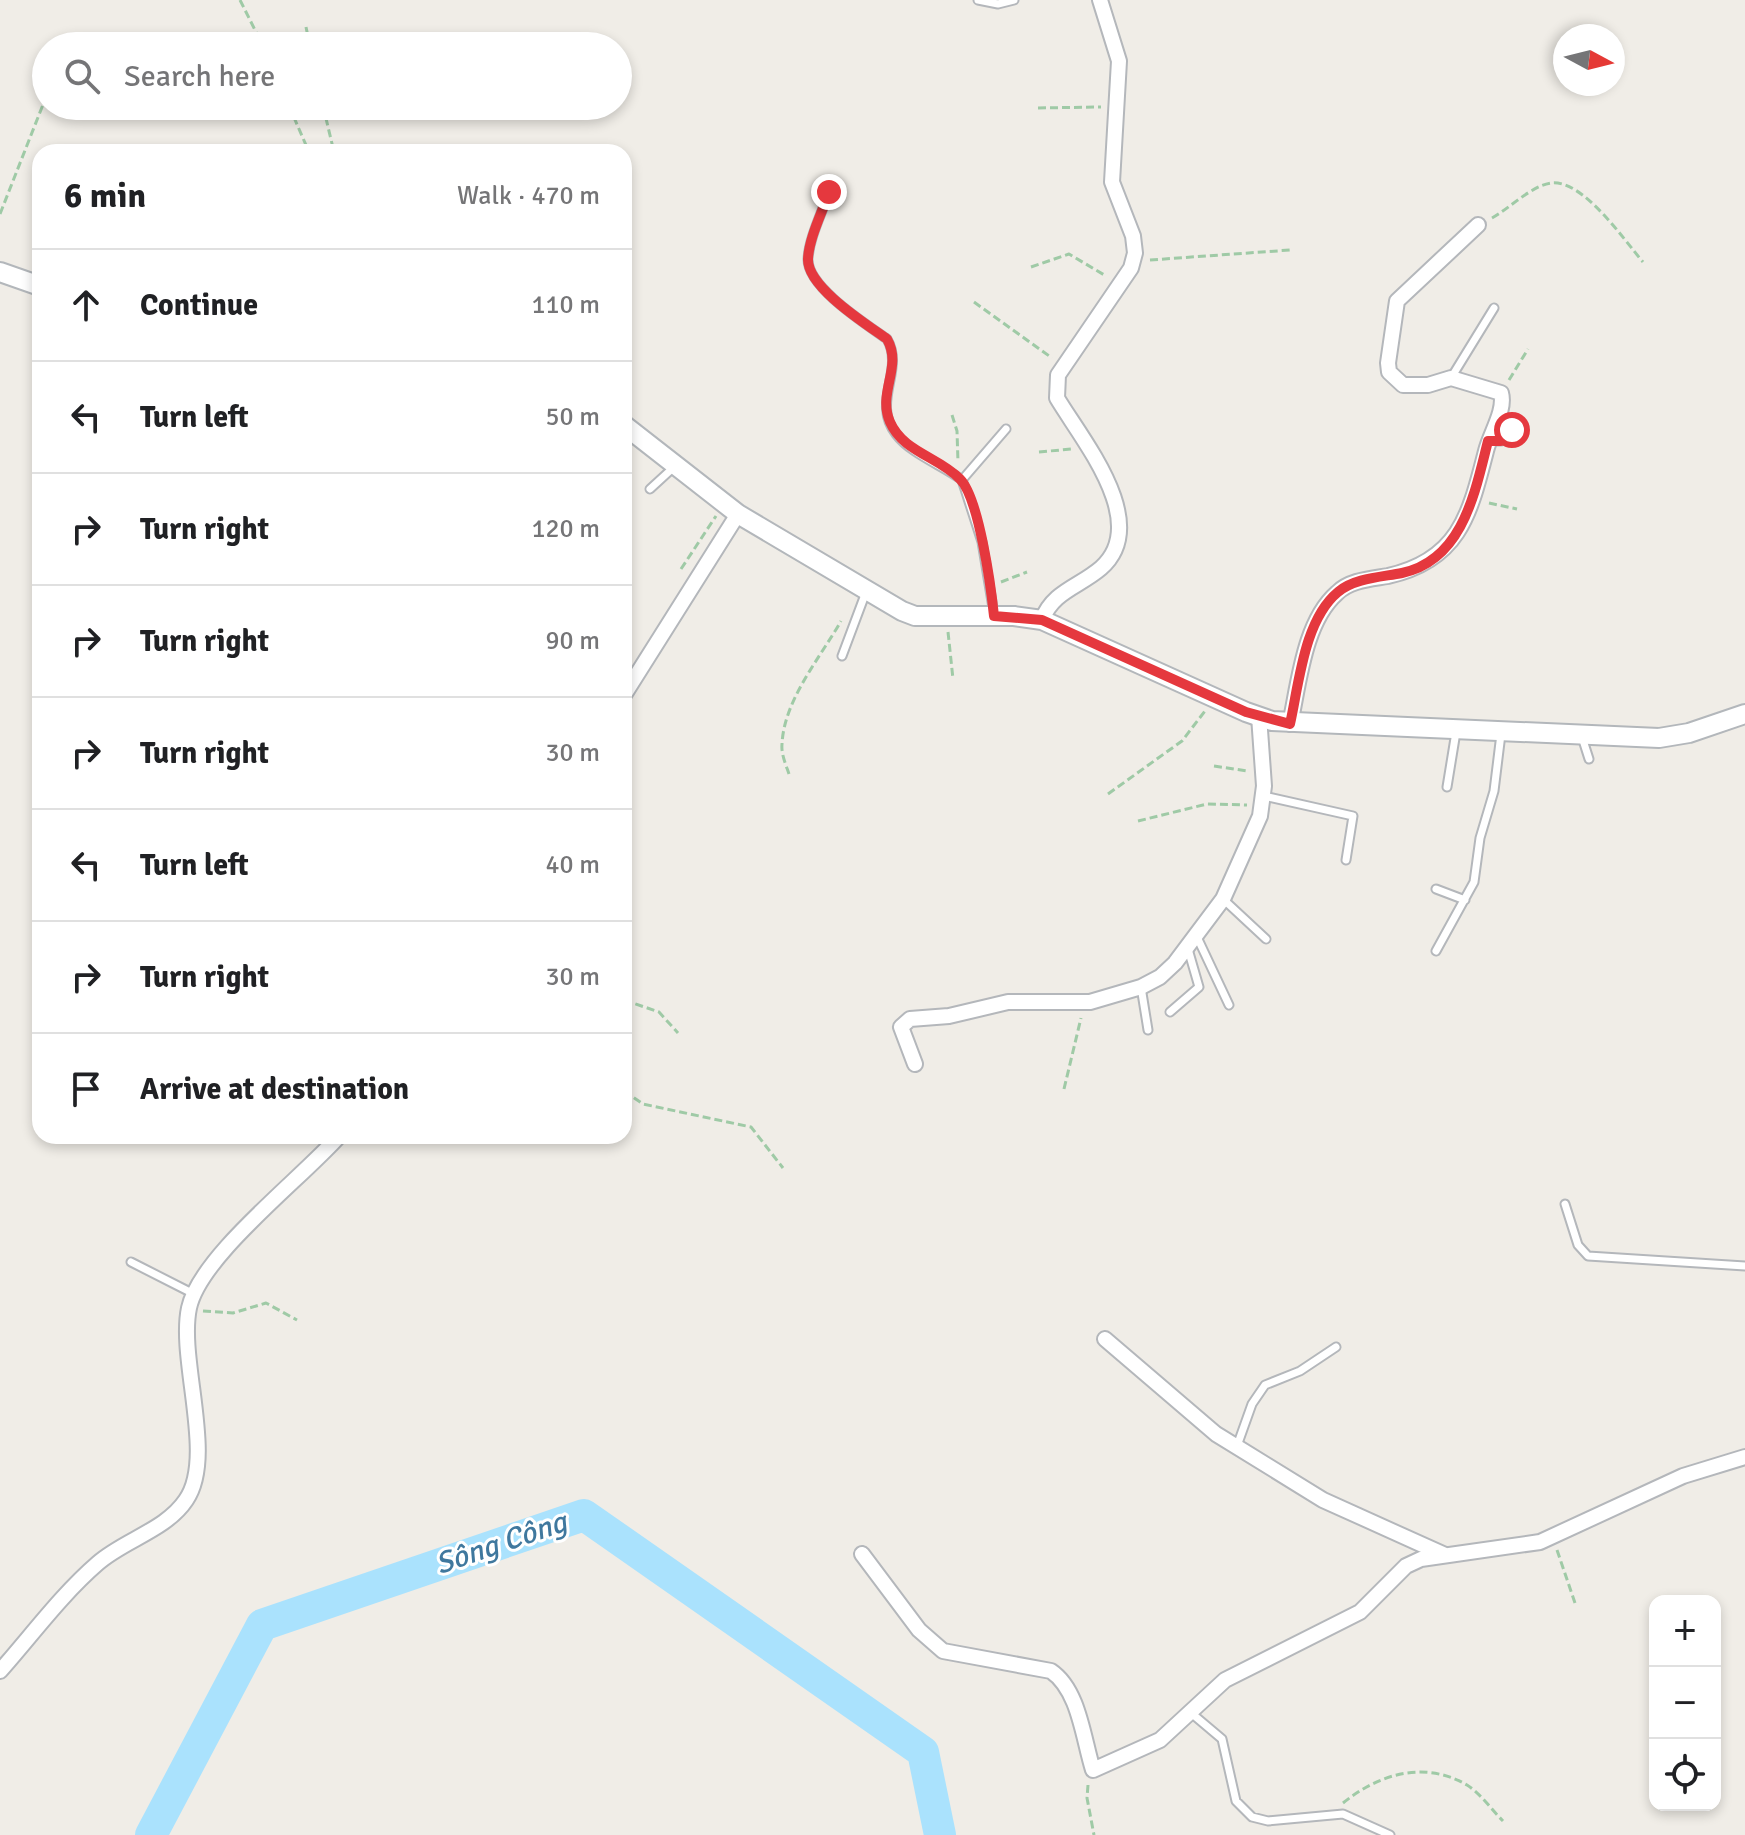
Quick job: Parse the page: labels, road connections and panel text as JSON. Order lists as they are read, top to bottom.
{
  "water": ["Sông Công"],
  "north": "right",
  "page": {
    "search": "Search here",
    "heading": ["6 min", "Walk · 470 m"],
    "list": [
      ["Continue", "110 m"],
      ["Turn left", "50 m"],
      ["Turn right", "120 m"],
      ["Turn right", "90 m"],
      ["Turn right", "30 m"],
      ["Turn left", "40 m"],
      ["Turn right", "30 m"],
      "Arrive at destination"
    ],
    "map_buttons": ["+", "−"]
  }
}
